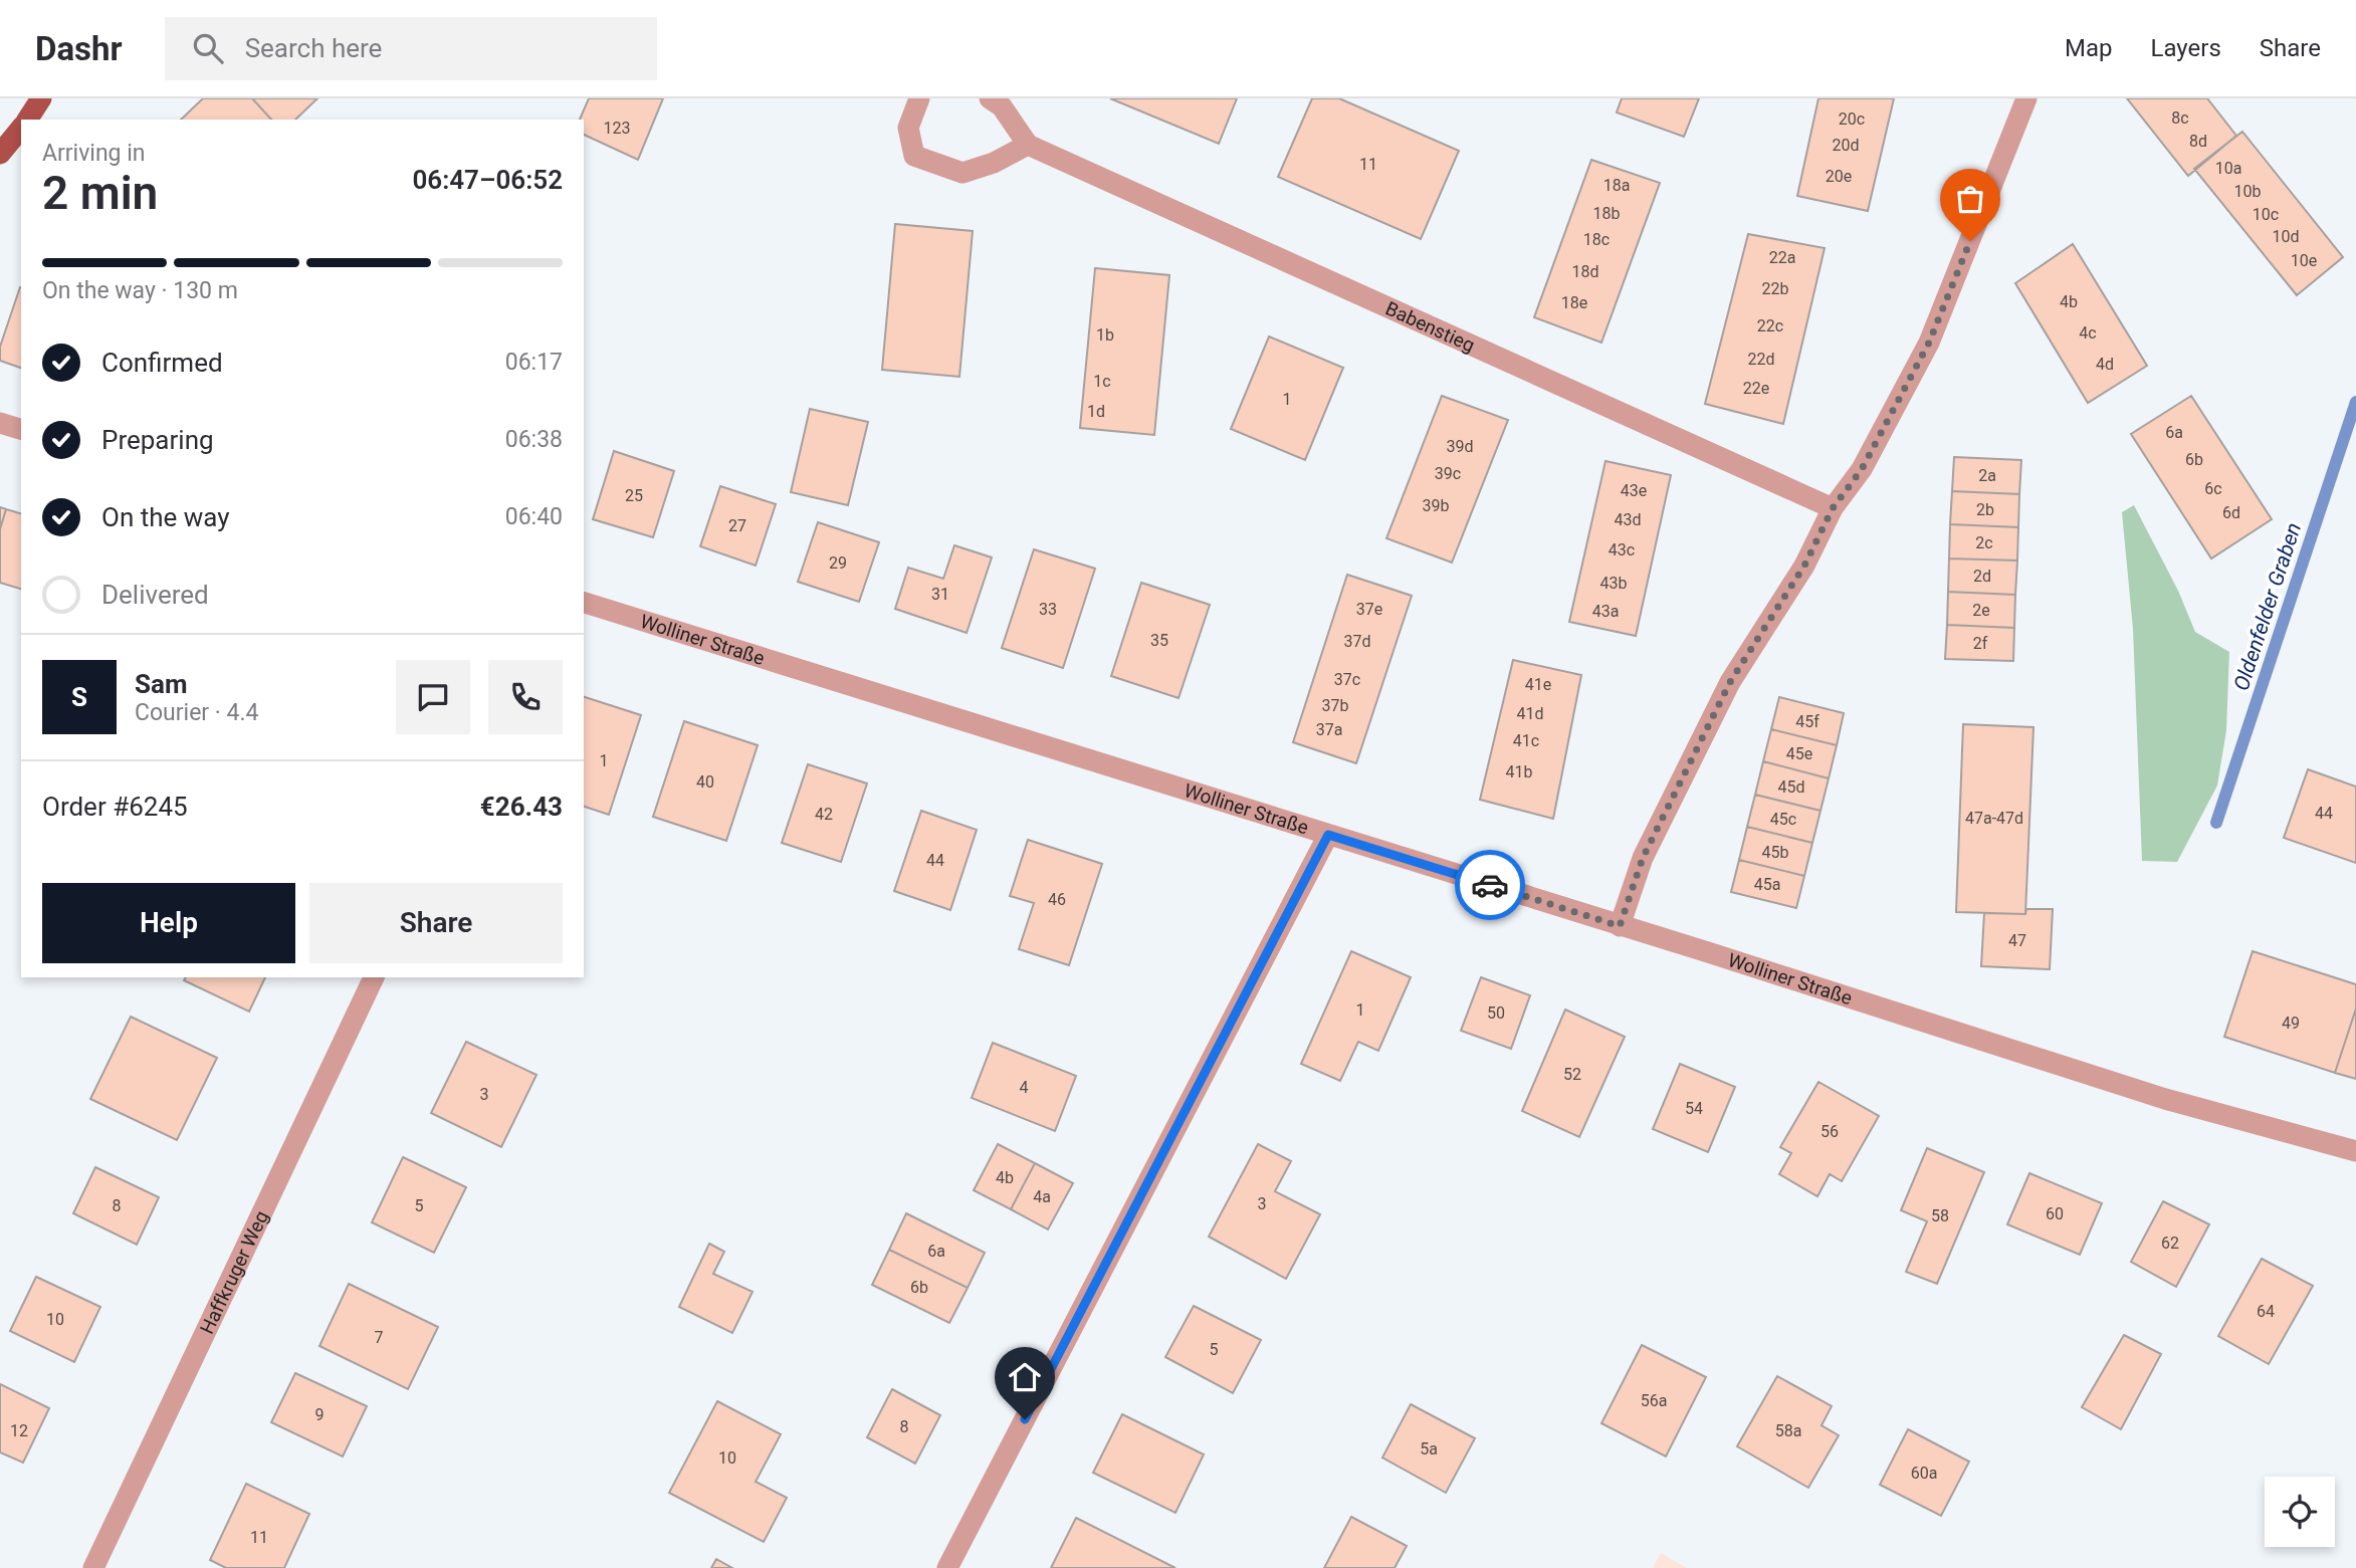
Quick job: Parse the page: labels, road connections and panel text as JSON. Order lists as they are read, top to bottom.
{
  "streets": {
    "street": ["Babenstieg", "Wolliner Straße", "Haffkruger Weg"]
  },
  "water": ["Oldenfelder Graben"],
  "house_numbers": [
    "8c",
    "20c",
    "123",
    "8d",
    "20d",
    "11",
    "10a",
    "20e",
    "18a",
    "10b",
    "18b",
    "10c",
    "10d",
    "18c",
    "22a",
    "10e",
    "18d",
    "22b",
    "4b",
    "18e",
    "22c",
    "4c",
    "1b",
    "22d",
    "4d",
    "1c",
    "22e",
    "1",
    "1d",
    "6a",
    "39d",
    "6b",
    "39c",
    "2a",
    "6c",
    "43e",
    "25",
    "39b",
    "2b",
    "6d",
    "43d",
    "27",
    "2c",
    "43c",
    "29",
    "2d",
    "43b",
    "31",
    "33",
    "37e",
    "2e",
    "43a",
    "35",
    "37d",
    "2f",
    "37c",
    "41e",
    "37b",
    "41d",
    "45f",
    "37a",
    "41c",
    "45e",
    "1",
    "41b",
    "40",
    "45d",
    "44",
    "42",
    "47a-47d",
    "45c",
    "45b",
    "44",
    "45a",
    "46",
    "47",
    "1",
    "50",
    "49",
    "52",
    "4",
    "3",
    "54",
    "56",
    "4b",
    "4a",
    "3",
    "8",
    "5",
    "60",
    "58",
    "62",
    "6a",
    "6b",
    "64",
    "10",
    "7",
    "5",
    "56a",
    "9",
    "8",
    "12",
    "58a",
    "5a",
    "10",
    "60a",
    "11"
  ],
  "page": {
    "header": "Dashr",
    "search": "Search here",
    "nav": ["Map", "Layers", "Share"],
    "heading": ["2 min", "Arriving in", "06:47–06:52"],
    "panel": [
      "Sam",
      "Courier · 4.4",
      "Order #6245",
      "€26.43"
    ],
    "bar": "On the way · 130 m",
    "list": [
      ["Confirmed", "06:17"],
      ["Preparing", "06:38"],
      ["On the way", "06:40"],
      "Delivered"
    ],
    "round": "S",
    "buttons": ["Help", "Share"]
  }
}
